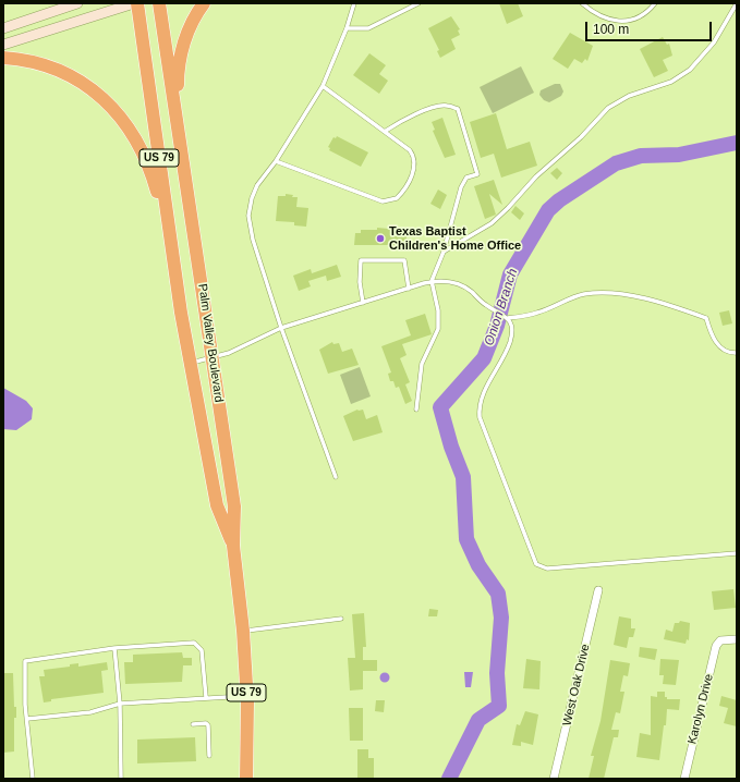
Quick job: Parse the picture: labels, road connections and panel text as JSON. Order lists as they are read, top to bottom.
{
  "streets": {
    "highway": ["US 79", "Palm Valley Boulevard"],
    "street": ["West Oak Drive", "Karolyn Drive"]
  },
  "crossings": [
    ["US 79", "Palm Valley Boulevard"]
  ],
  "water": ["Onion Branch"],
  "places": ["Texas Baptist Children's Home Office"],
  "scale_bar": "100 m"
}
